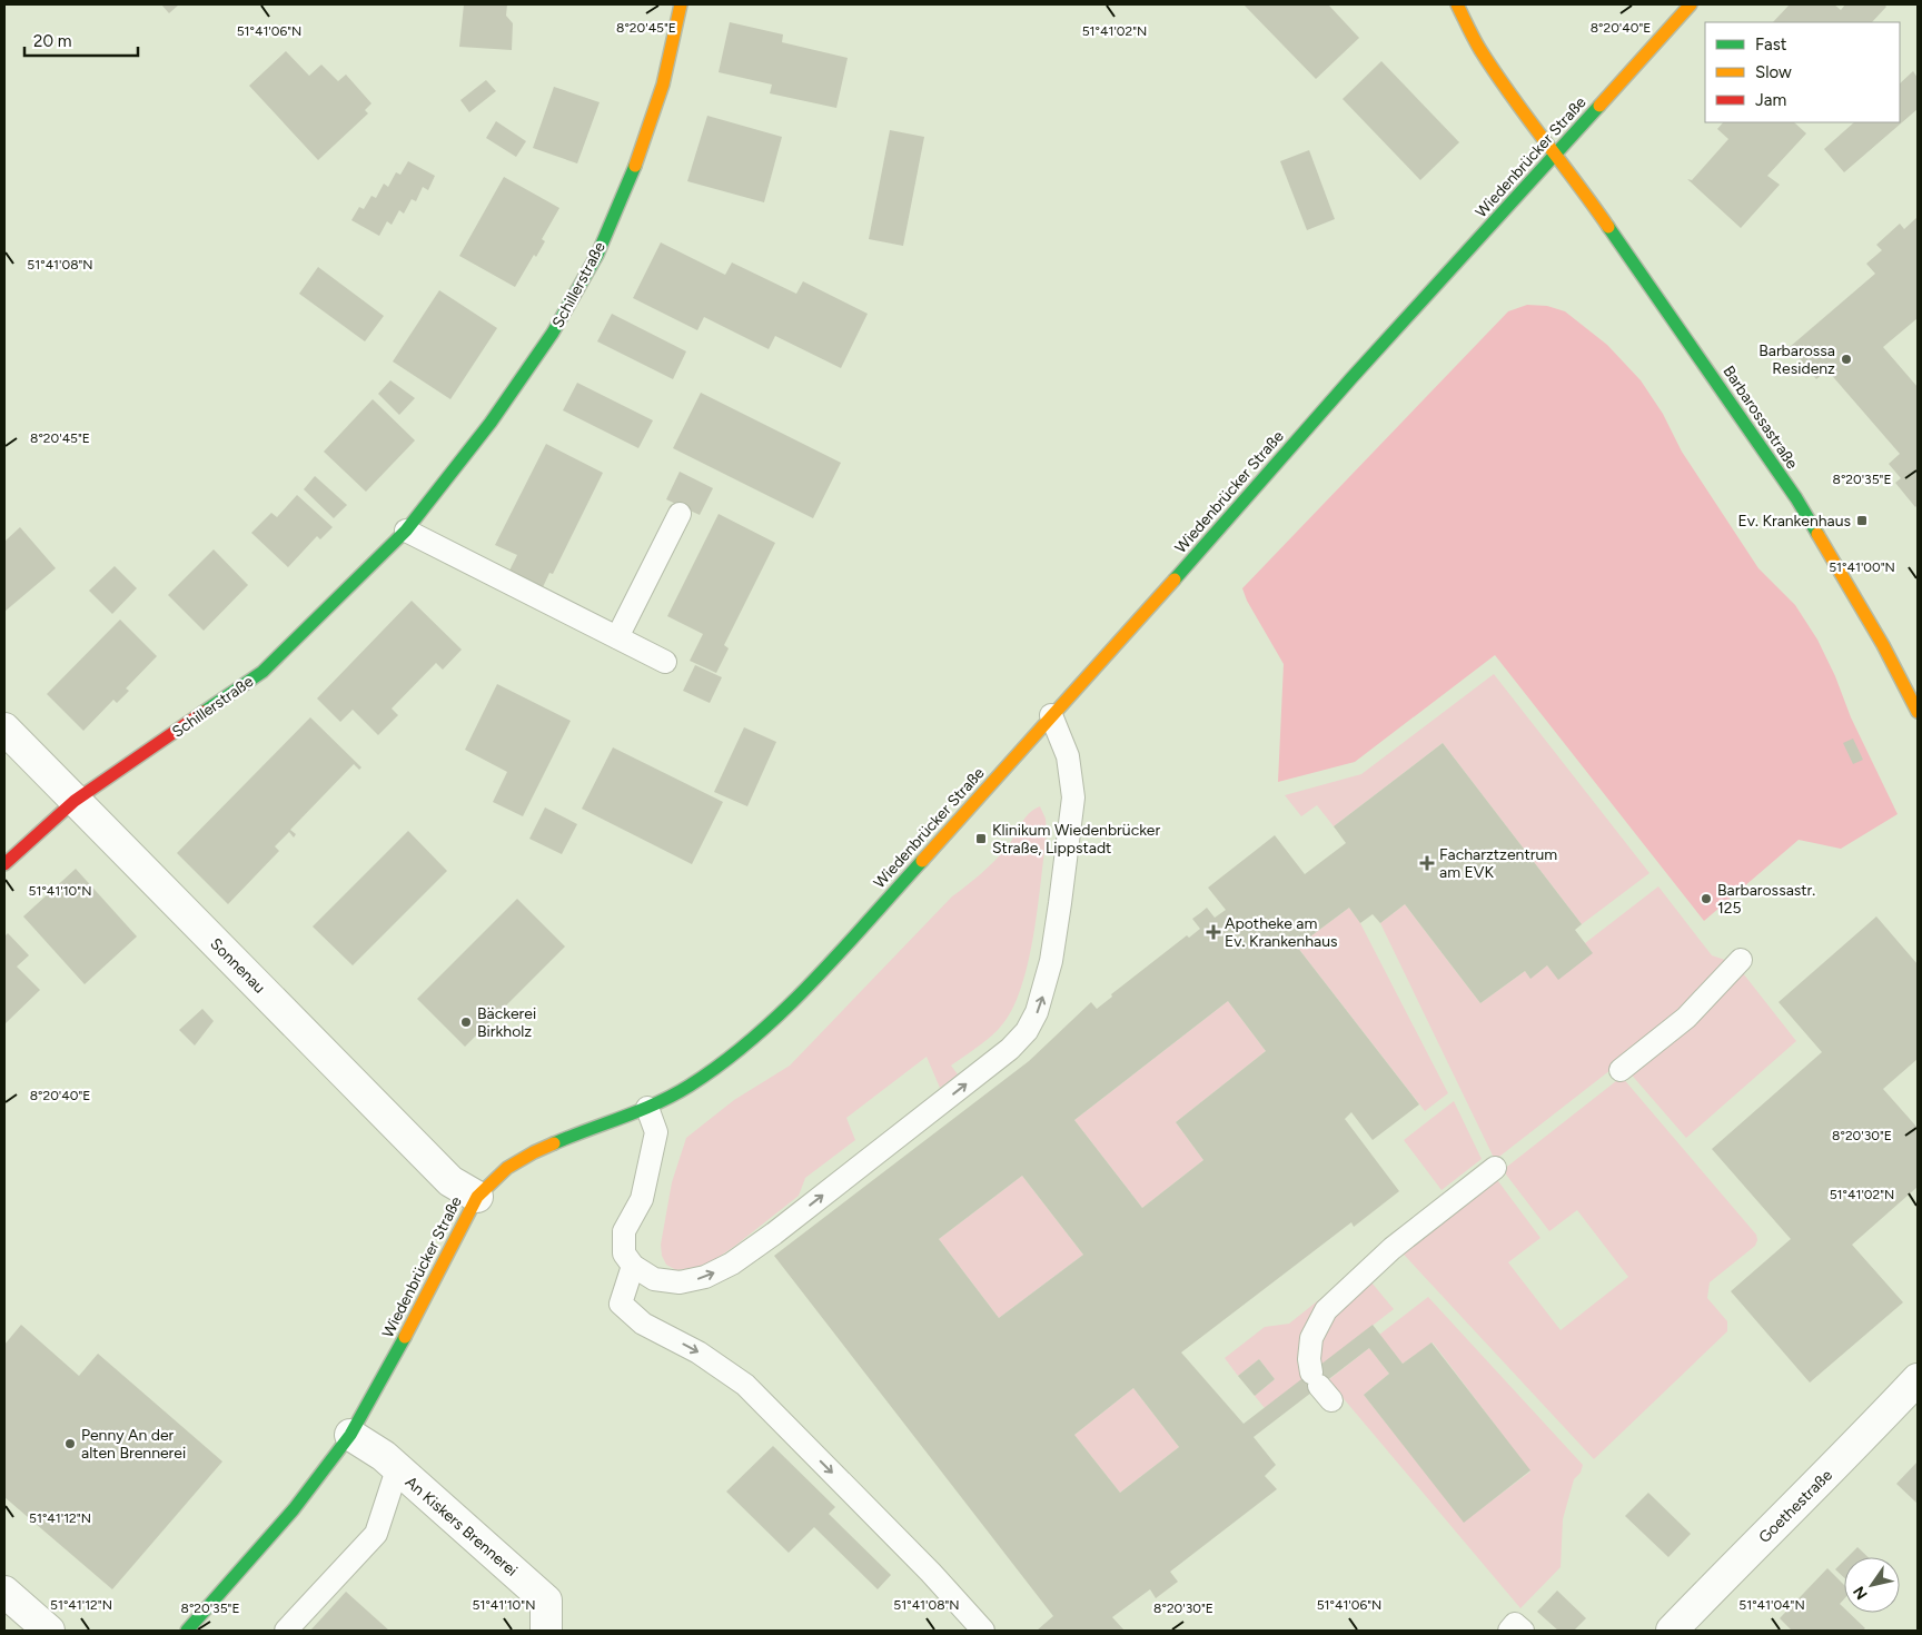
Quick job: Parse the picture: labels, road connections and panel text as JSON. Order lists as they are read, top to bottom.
{
  "streets": {
    "street": [
      "Wiedenbrücker Straße",
      "Schillerstraße",
      "Barbarossastraße",
      "Sonnenau",
      "Goethestraße",
      "An Kiskers Brennerei"
    ]
  },
  "crossings": [
    ["Wiedenbrücker Straße", "Barbarossastraße"],
    ["Wiedenbrücker Straße", "Sonnenau"],
    ["Wiedenbrücker Straße", "An Kiskers Brennerei"],
    ["Schillerstraße", "Sonnenau"]
  ],
  "places": {
    "other": [
      "Barbarossa Residenz",
      "Barbarossastr. 125",
      "Bäckerei Birkholz",
      "Penny An der alten Brennerei"
    ],
    "transit": ["Ev. Krankenhaus", "Klinikum Wiedenbrücker Straße, Lippstadt"],
    "health": ["Facharztzentrum am EVK", "Apotheke am Ev. Krankenhaus"]
  },
  "legend": ["Fast", "Slow", "Jam"],
  "scale_bar": "20 m",
  "north": "bottom left",
  "coordinates": [
    "8°20'45\"E",
    "8°20'40\"E",
    "51°41'06\"N",
    "51°41'02\"N",
    "51°41'08\"N",
    "8°20'35\"E",
    "51°41'00\"N",
    "51°41'10\"N",
    "8°20'30\"E",
    "51°41'12\"N",
    "51°41'04\"N"
  ]
}
